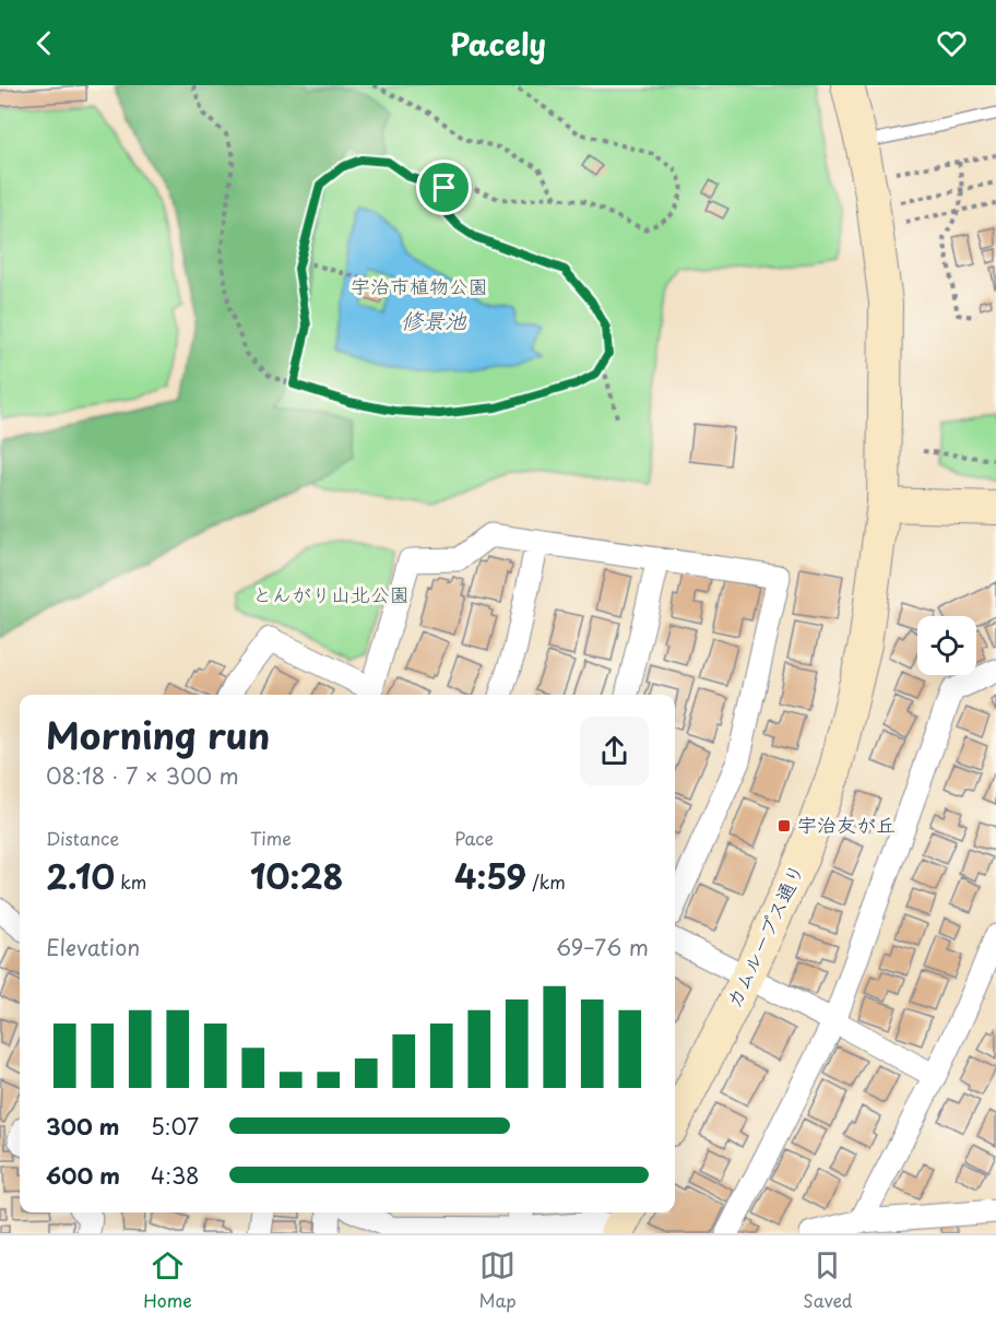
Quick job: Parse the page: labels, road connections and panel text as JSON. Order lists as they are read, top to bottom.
{
  "streets": {
    "street": ["カムループス通り"]
  },
  "water": ["修景池"],
  "parks": ["宇治市植物公園", "とんがり山北公園"],
  "places": {
    "transit": ["宇治友が丘"]
  },
  "page": {
    "header": "Pacely",
    "heading": ["Morning run", "08:18 · 7 × 300 m"],
    "stats": [
      ["Distance", "2.10 km"],
      ["Time", "10:28"],
      ["Pace", "4:59 /km"]
    ],
    "chart": ["Elevation", "69–76 m"],
    "list": [
      {
        "name": "300 m",
        "note": "5:07"
      },
      {
        "name": "600 m",
        "note": "4:38"
      }
    ],
    "tabs": ["Home", "Map", "Saved"]
  }
}
